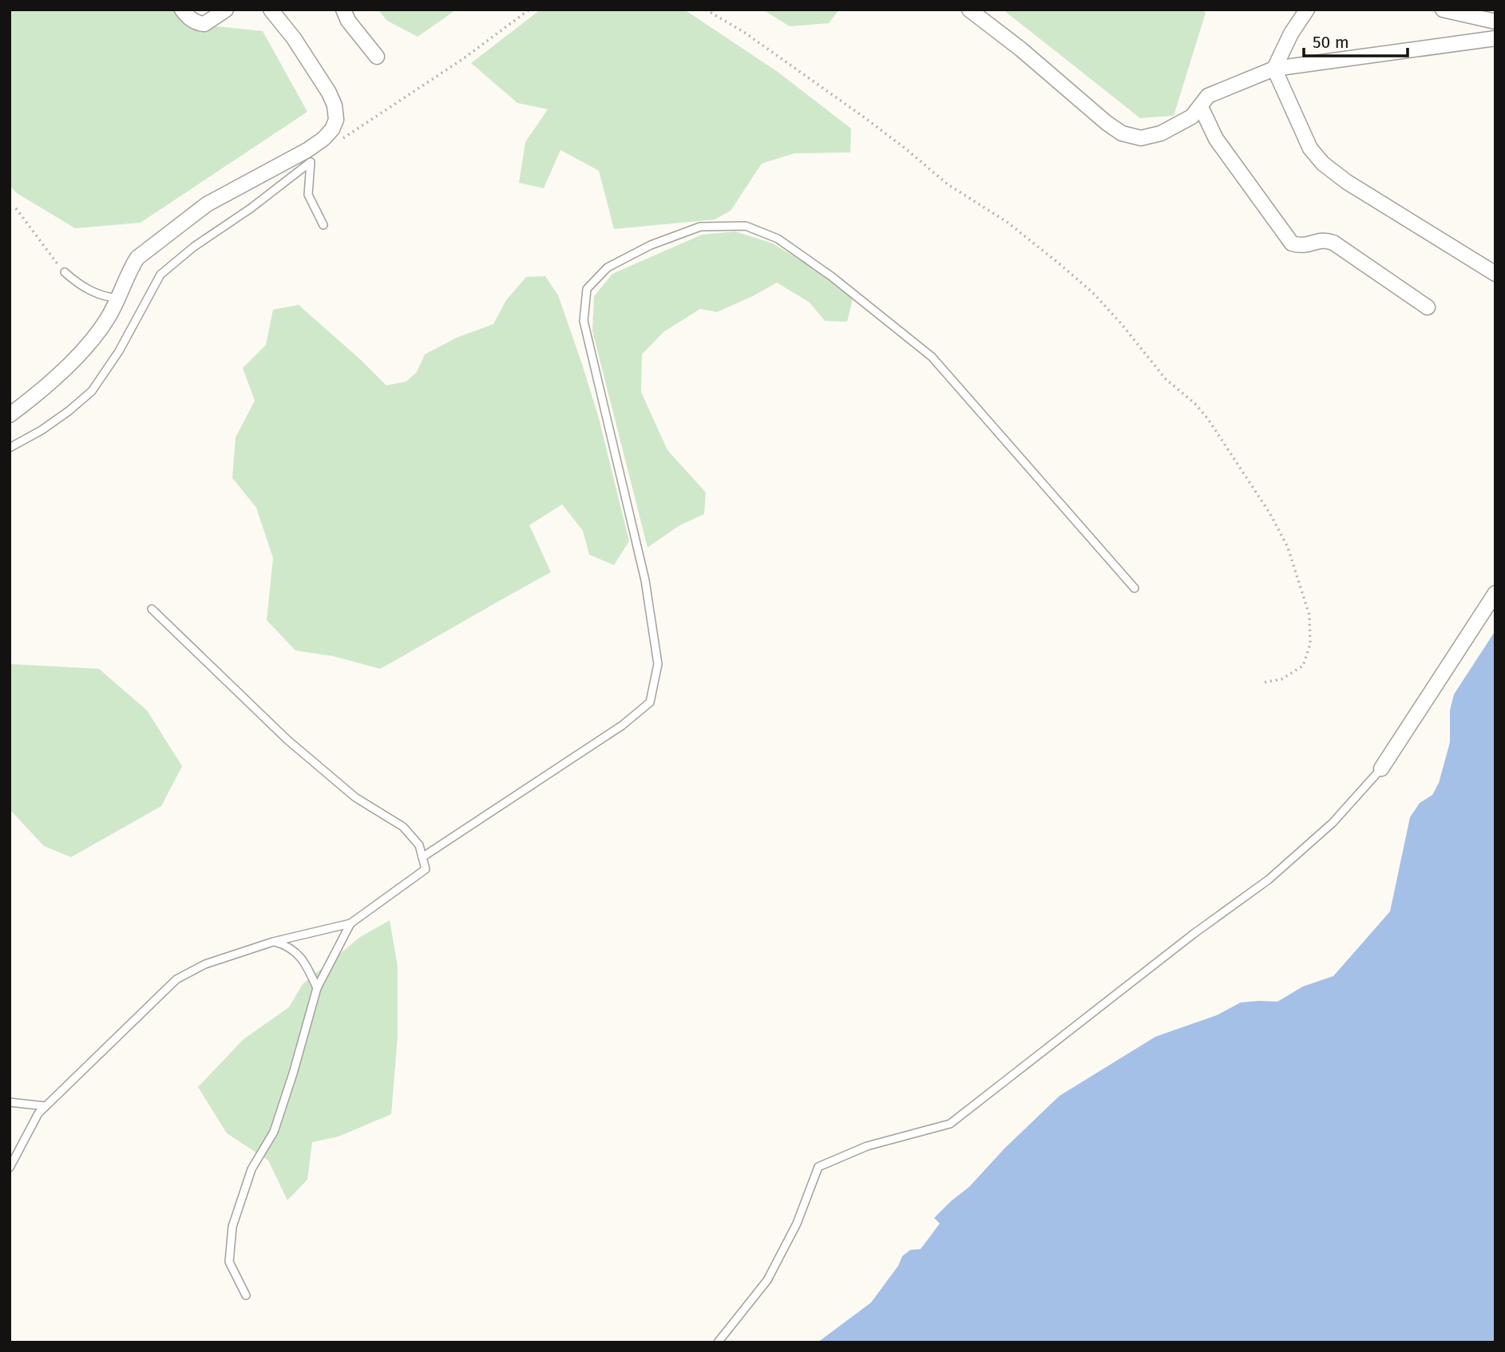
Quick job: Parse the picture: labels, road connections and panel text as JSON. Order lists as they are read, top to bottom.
{
  "scale_bar": "50 m"
}
